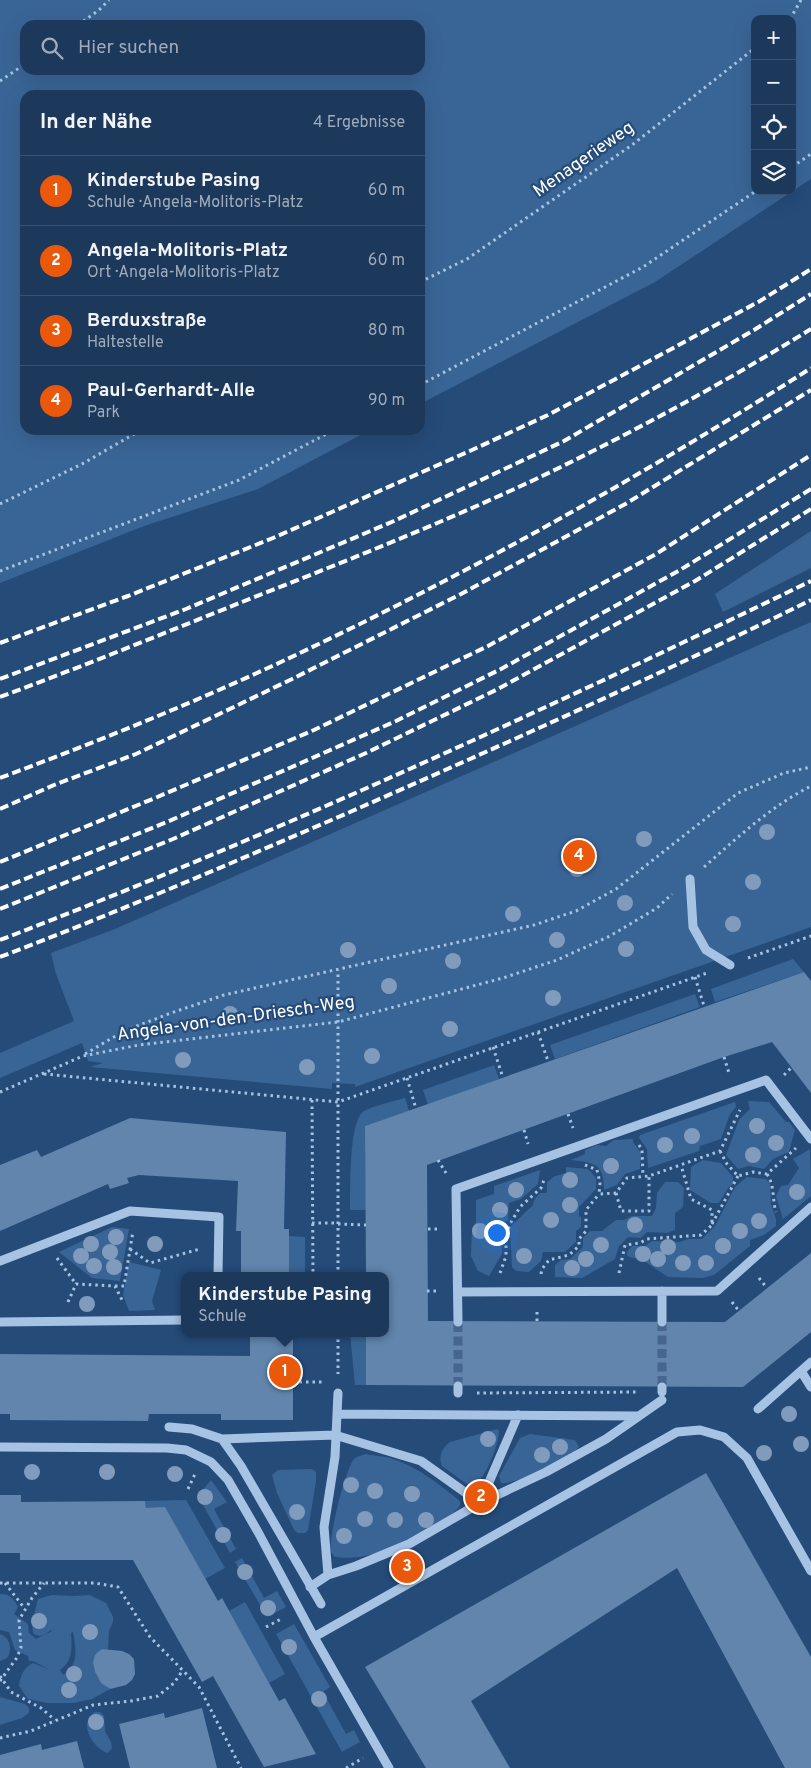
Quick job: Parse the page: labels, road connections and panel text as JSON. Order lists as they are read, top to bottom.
{
  "streets": {
    "path": ["Menagerieweg", "Angela-von-den-Driesch-Weg"]
  },
  "page": {
    "map_buttons": ["+", "−"],
    "search": "Hier suchen",
    "heading": ["In der Nähe", "4 Ergebnisse"],
    "list": [
      {
        "mark": "1",
        "name": "Kinderstube Pasing",
        "note": "Schule · Angela-Molitoris-Platz",
        "value": "60 m"
      },
      {
        "mark": "2",
        "name": "Angela-Molitoris-Platz",
        "note": "Ort · Angela-Molitoris-Platz",
        "value": "60 m"
      },
      {
        "mark": "3",
        "name": "Berduxstraße",
        "note": "Haltestelle",
        "value": "80 m"
      },
      {
        "mark": "4",
        "name": "Paul-Gerhardt-Alle",
        "note": "Park",
        "value": "90 m"
      }
    ],
    "pins": [
      "4",
      "1",
      "2",
      "3"
    ],
    "popup": ["Kinderstube Pasing", "Schule"]
  }
}
